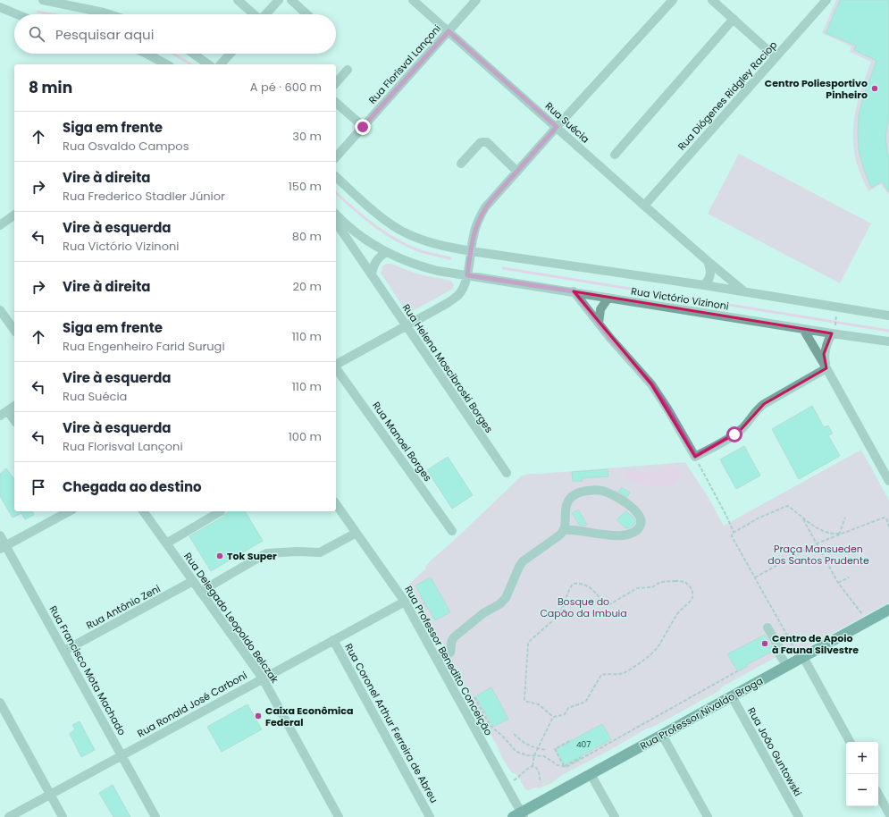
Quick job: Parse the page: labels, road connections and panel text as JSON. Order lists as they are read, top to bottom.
{
  "streets": {
    "main road": ["Rua Professor Nivaldo Braga"],
    "street": [
      "Rua Florisval Lançoni",
      "Rua Diógenes Ridgley Raciop",
      "Rua Suécia",
      "Rua Victório Vizinoni",
      "Rua Helena Moscibroski Borges",
      "Rua Manoel Borges",
      "Rua Antônio Zeni",
      "Rua Delegado Leopoldo Belczak",
      "Rua Professor Benedito Conceição",
      "Rua Francisco Mota Machado",
      "Rua Ronald José Carboni",
      "Rua Coronel Arthur Ferreira de Abreu",
      "Rua João Guntowski"
    ]
  },
  "crossings": [
    ["Rua Florisval Lançoni", "Rua Suécia"],
    ["Rua Diógenes Ridgley Raciop", "Rua Suécia"],
    ["Rua Suécia", "Rua Victório Vizinoni"],
    ["Rua Antônio Zeni", "Rua Delegado Leopoldo Belczak"],
    ["Rua Antônio Zeni", "Rua Francisco Mota Machado"],
    ["Rua Delegado Leopoldo Belczak", "Rua Ronald José Carboni"],
    ["Rua Professor Benedito Conceição", "Rua Ronald José Carboni"],
    ["Rua Professor Benedito Conceição", "Rua Professor Nivaldo Braga"],
    ["Rua Francisco Mota Machado", "Rua Ronald José Carboni"],
    ["Rua Ronald José Carboni", "Rua Coronel Arthur Ferreira de Abreu"],
    ["Rua Professor Nivaldo Braga", "Rua João Guntowski"]
  ],
  "parks": ["Praça Mansueden dos Santos Prudente", "Bosque do Capão da Imbuia"],
  "places": [
    "Centro Poliesportivo Pinheiro",
    "Tok Super",
    "Centro de Apoio à Fauna Silvestre",
    "Caixa Econômica Federal"
  ],
  "house_numbers": ["407"],
  "page": {
    "search": "Pesquisar aqui",
    "heading": ["8 min", "A pé · 600 m"],
    "list": [
      ["Siga em frente", "Rua Osvaldo Campos", "30 m"],
      ["Vire à direita", "Rua Frederico Stadler Júnior", "150 m"],
      ["Vire à esquerda", "Rua Victório Vizinoni", "80 m"],
      ["Vire à direita", "20 m"],
      ["Siga em frente", "Rua Engenheiro Farid Surugi", "110 m"],
      ["Vire à esquerda", "Rua Suécia", "110 m"],
      ["Vire à esquerda", "Rua Florisval Lançoni", "100 m"],
      "Chegada ao destino"
    ],
    "map_buttons": ["+", "−"]
  }
}
